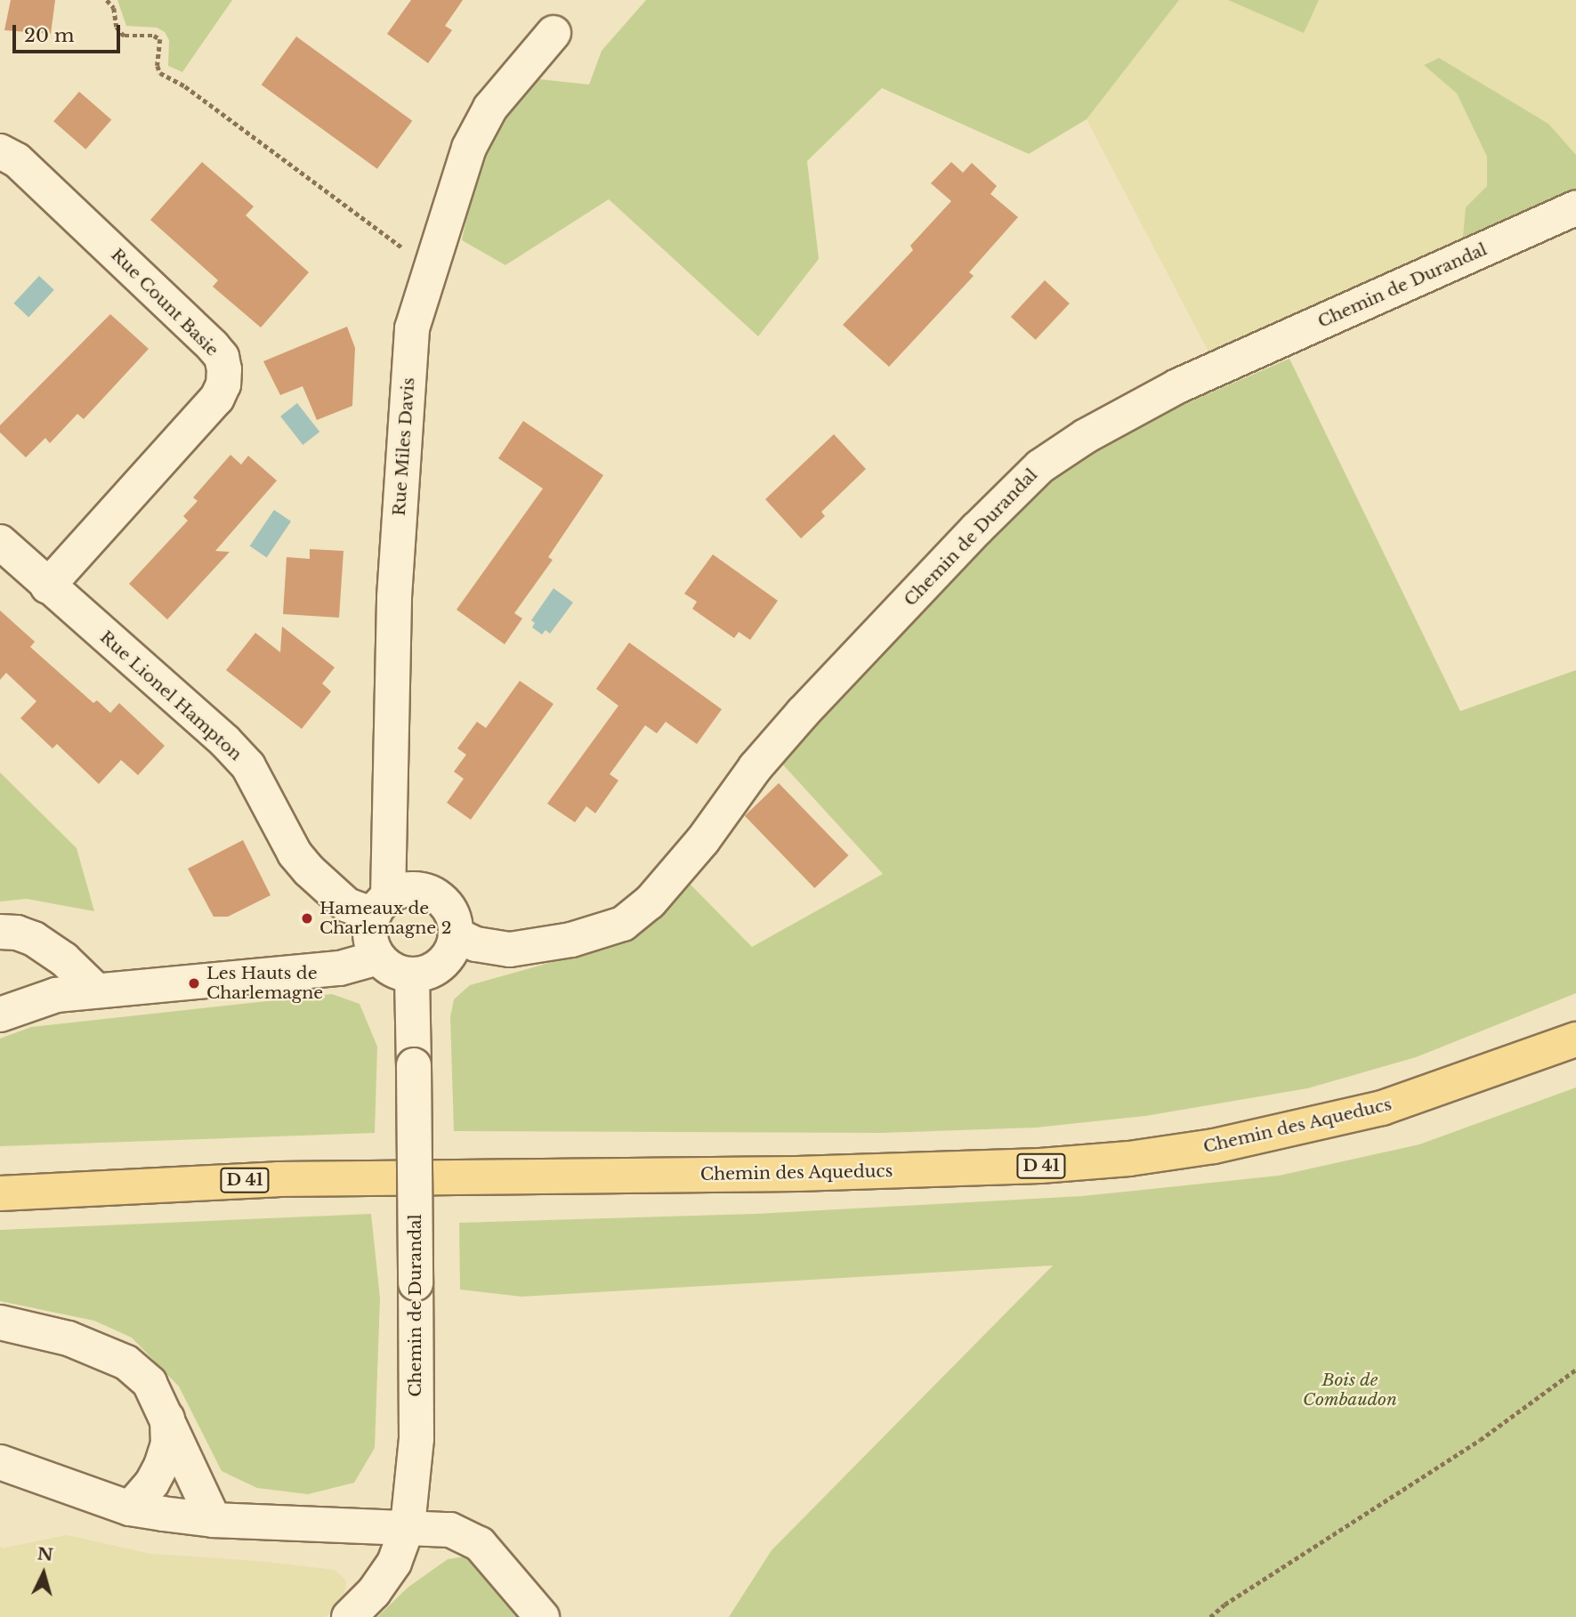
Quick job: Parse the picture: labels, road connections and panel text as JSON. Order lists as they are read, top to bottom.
{
  "streets": {
    "main road": ["Chemin des Aqueducs", "D 41"],
    "street": [
      "Chemin de Durandal",
      "Rue Count Basie",
      "Rue Miles Davis",
      "Rue Lionel Hampton"
    ]
  },
  "crossings": [
    ["Chemin de Durandal", "Rue Miles Davis"],
    ["Chemin de Durandal", "Rue Lionel Hampton"],
    ["Rue Count Basie", "Rue Lionel Hampton"],
    ["Rue Miles Davis", "Rue Lionel Hampton"]
  ],
  "parks": ["Bois de Combaudon"],
  "places": ["Hameaux de Charlemagne 2", "Les Hauts de Charlemagne"],
  "scale_bar": "20 m",
  "north": "top"
}
